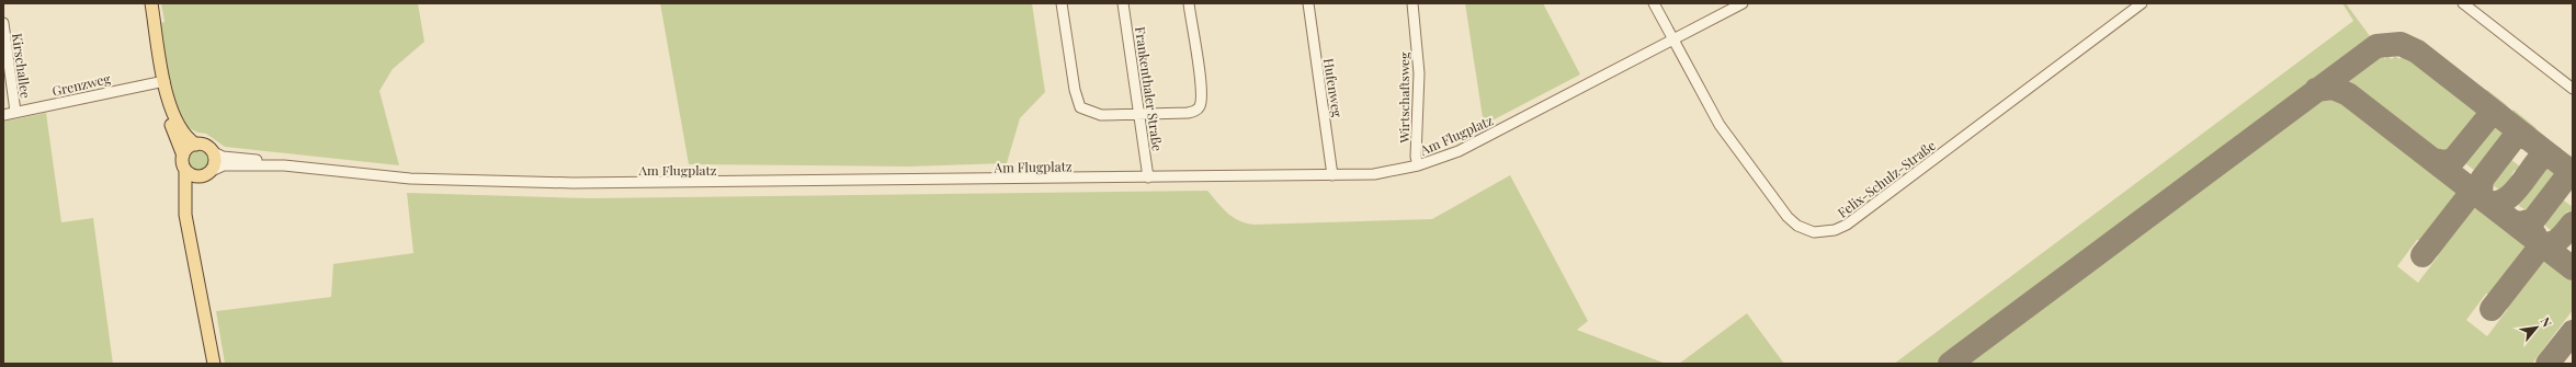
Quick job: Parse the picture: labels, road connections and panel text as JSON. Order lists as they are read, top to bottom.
{
  "streets": {
    "street": [
      "Kirschallee",
      "Grenzweg",
      "Hufenweg",
      "Frankenthaler Straße",
      "Wirtschaftsweg",
      "Am Flugplatz",
      "Felix-Schulz-Straße"
    ]
  },
  "crossings": [
    ["Kirschallee", "Grenzweg"],
    ["Hufenweg", "Am Flugplatz"],
    ["Frankenthaler Straße", "Am Flugplatz"],
    ["Wirtschaftsweg", "Am Flugplatz"],
    ["Am Flugplatz", "Felix-Schulz-Straße"]
  ],
  "north": "top right"
}
